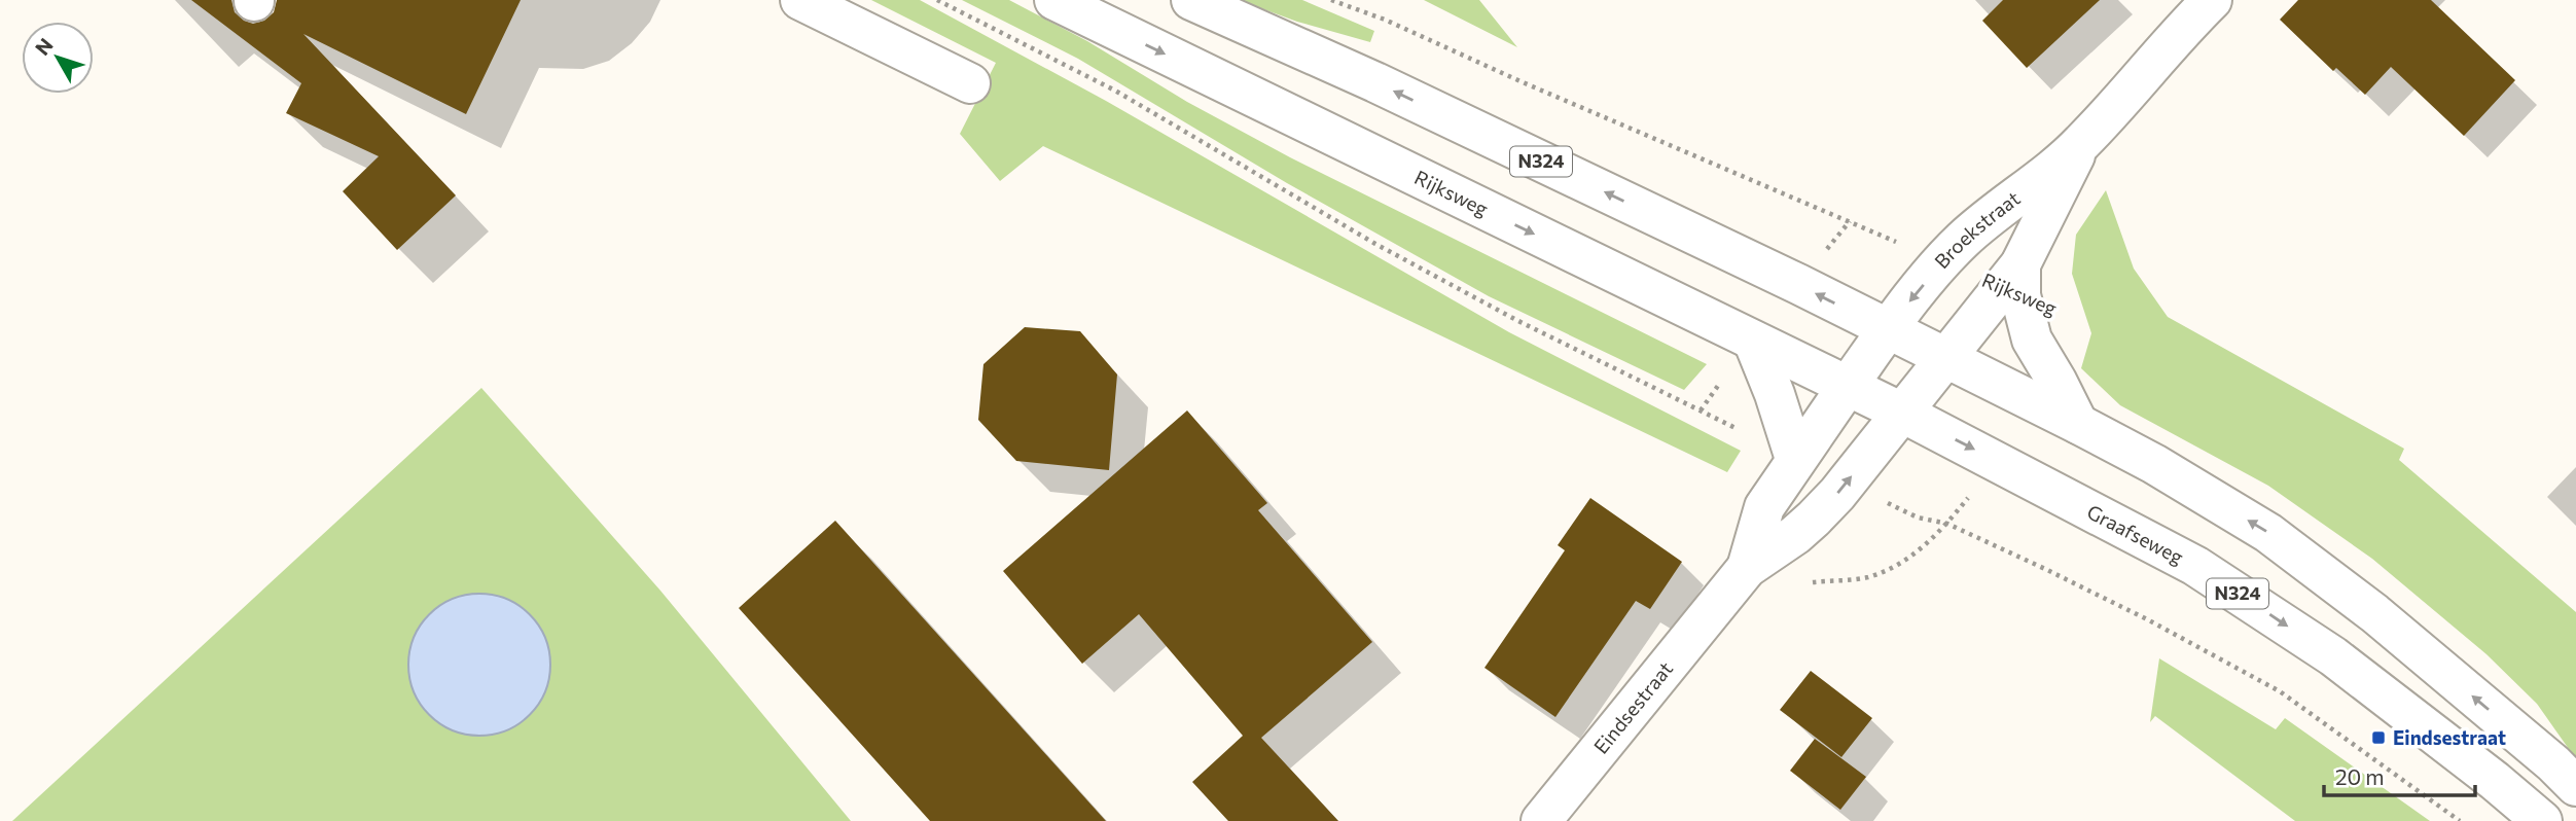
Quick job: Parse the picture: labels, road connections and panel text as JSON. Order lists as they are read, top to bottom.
{
  "streets": {
    "main road": [
      "N324",
      "Rijksweg",
      "Broekstraat",
      "Graafseweg",
      "Eindsestraat"
    ]
  },
  "crossings": [
    ["N324", "Broekstraat"],
    ["Rijksweg", "Broekstraat"],
    ["Rijksweg", "Graafseweg"],
    ["Rijksweg", "Eindsestraat"],
    ["Broekstraat", "Graafseweg"],
    ["Broekstraat", "Eindsestraat"],
    ["Graafseweg", "Eindsestraat"]
  ],
  "places": {
    "transit": ["Eindsestraat"]
  },
  "scale_bar": "20 m",
  "north": "top left"
}
